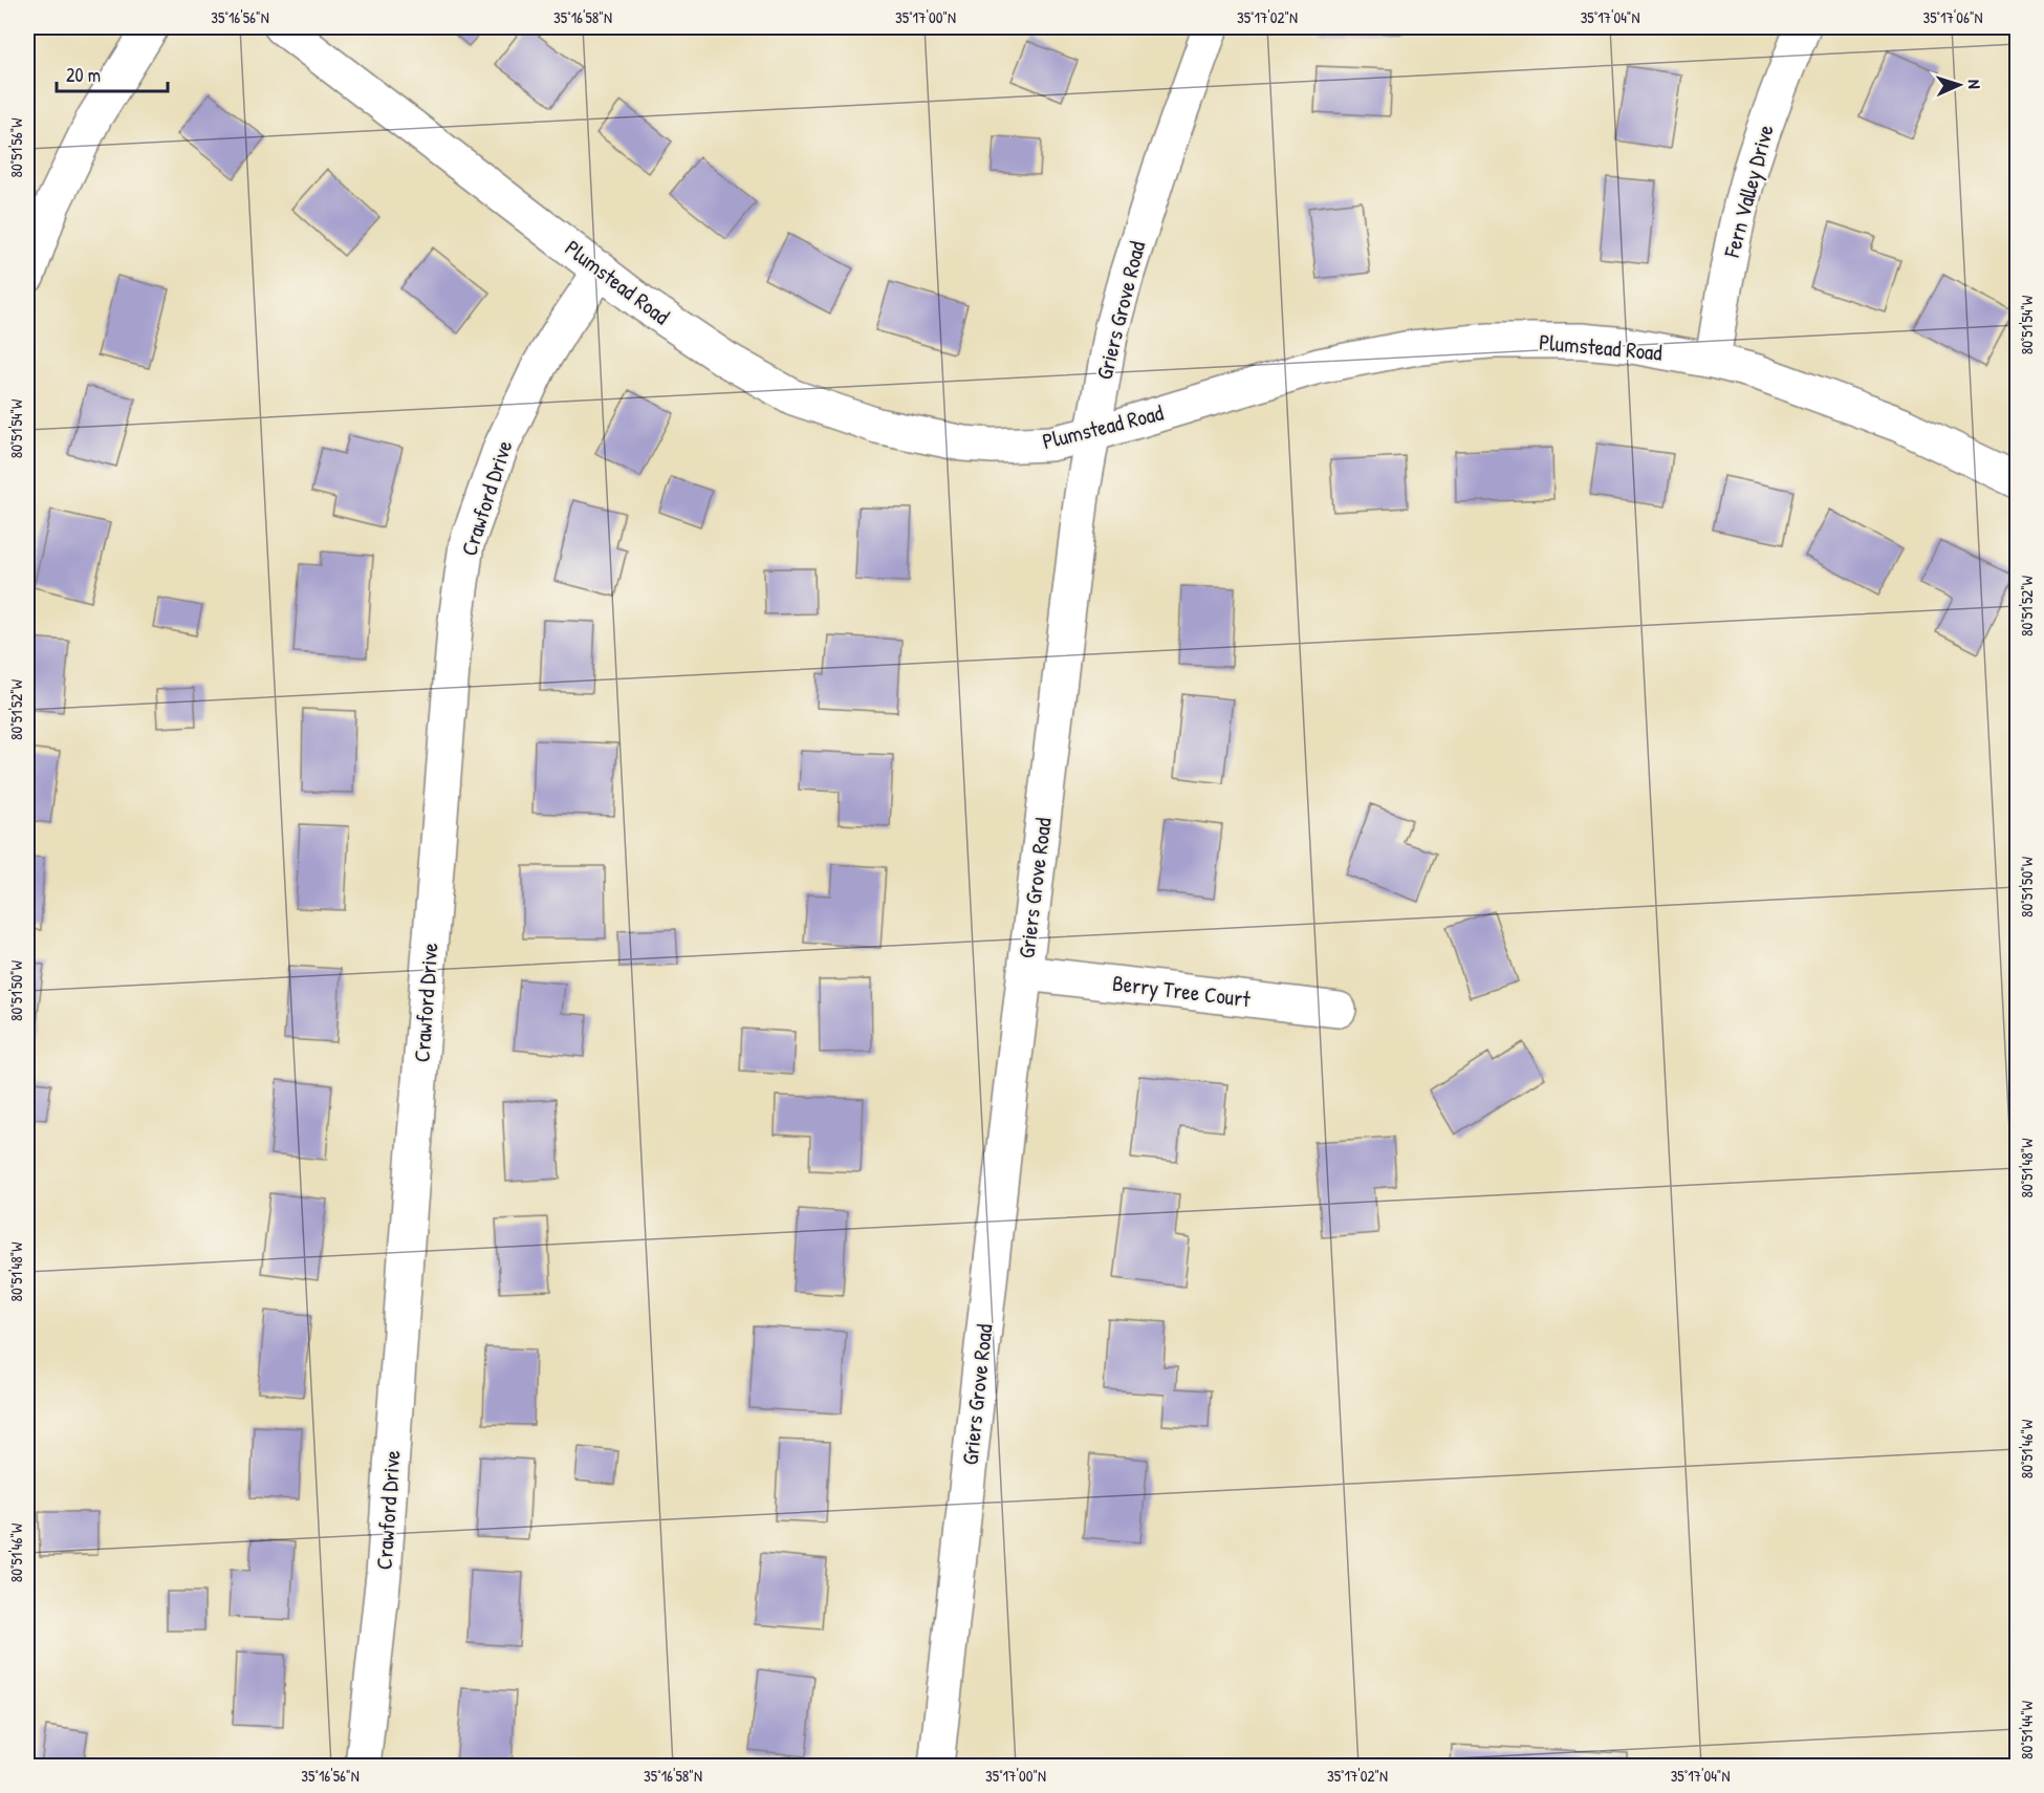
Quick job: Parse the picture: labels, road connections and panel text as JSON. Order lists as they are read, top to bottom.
{
  "streets": {
    "street": [
      "Fern Valley Drive",
      "Plumstead Road",
      "Griers Grove Road",
      "Crawford Drive",
      "Berry Tree Court"
    ]
  },
  "crossings": [
    ["Fern Valley Drive", "Plumstead Road"],
    ["Plumstead Road", "Griers Grove Road"],
    ["Plumstead Road", "Crawford Drive"],
    ["Griers Grove Road", "Berry Tree Court"]
  ],
  "scale_bar": "20 m",
  "north": "right",
  "coordinates": [
    "35°16'56\"N",
    "35°16'58\"N",
    "35°17'00\"N",
    "35°17'02\"N",
    "35°17'04\"N",
    "35°17'06\"N",
    "80°51'56\"W",
    "80°51'54\"W",
    "80°51'52\"W",
    "80°51'50\"W",
    "80°51'48\"W",
    "80°51'46\"W",
    "80°51'44\"W"
  ]
}
